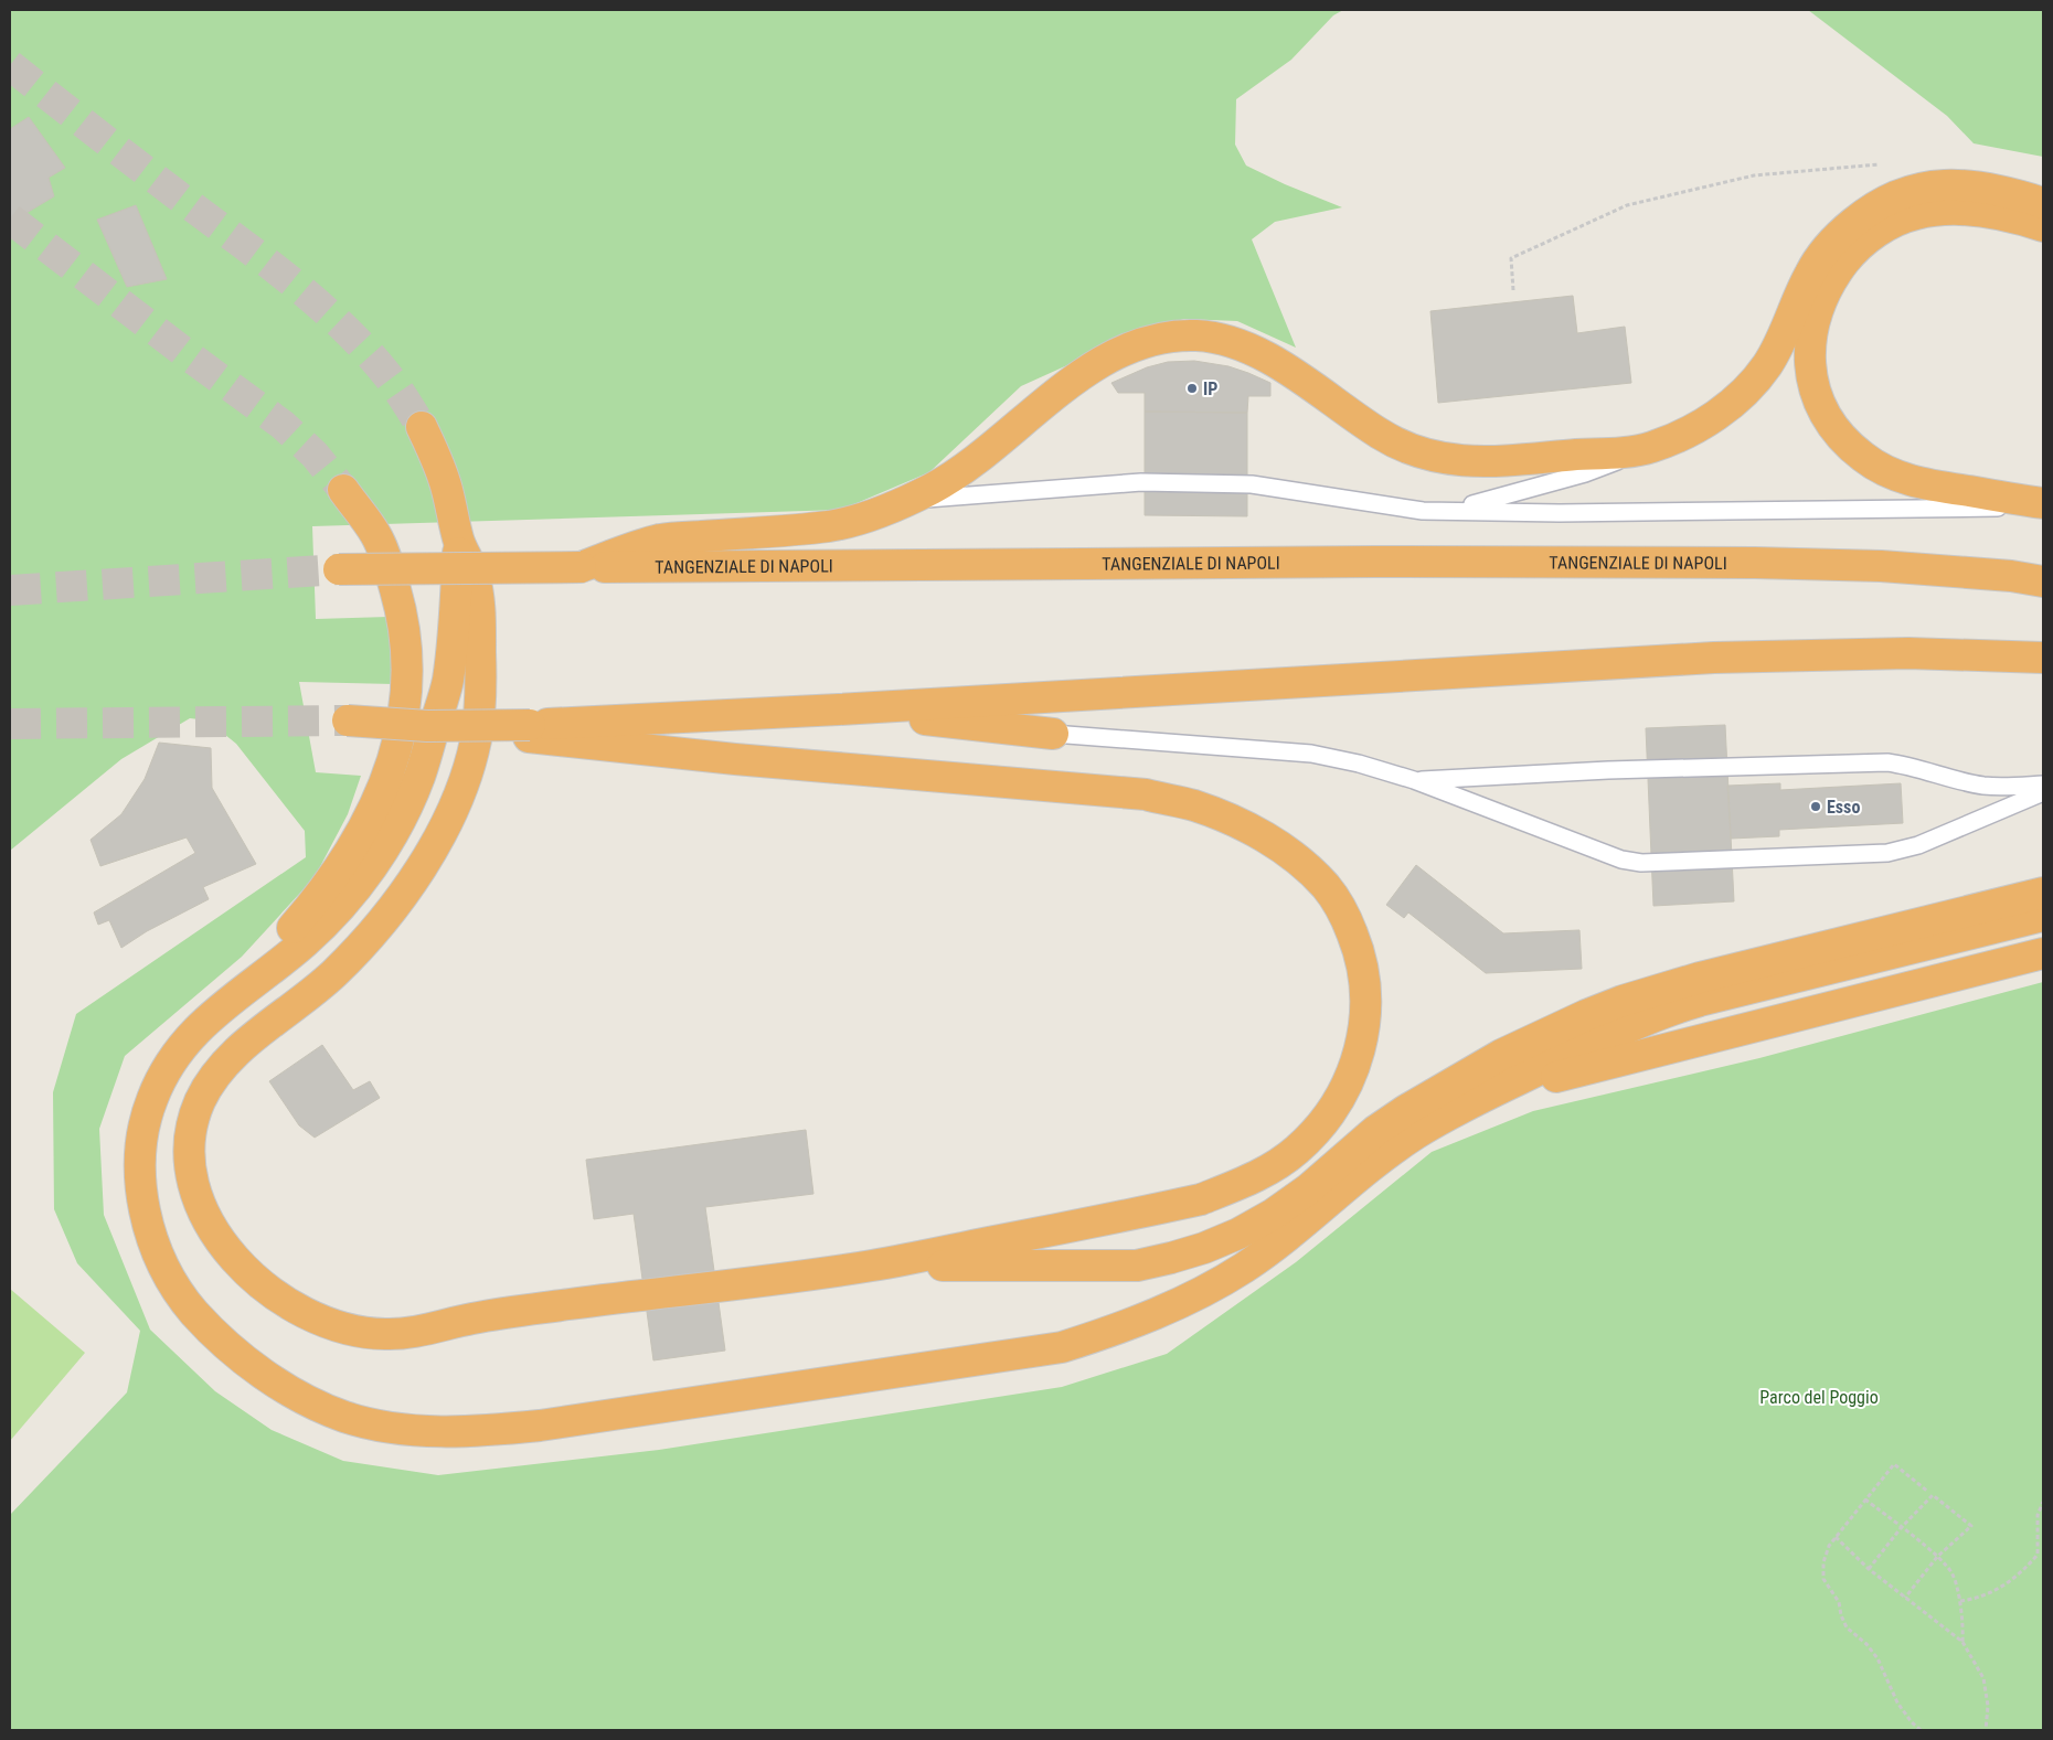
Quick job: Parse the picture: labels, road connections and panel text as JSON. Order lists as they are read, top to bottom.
{
  "streets": {
    "highway": ["TANGENZIALE DI NAPOLI"]
  },
  "parks": ["Parco del Poggio"],
  "places": ["IP", "Esso"]
}
